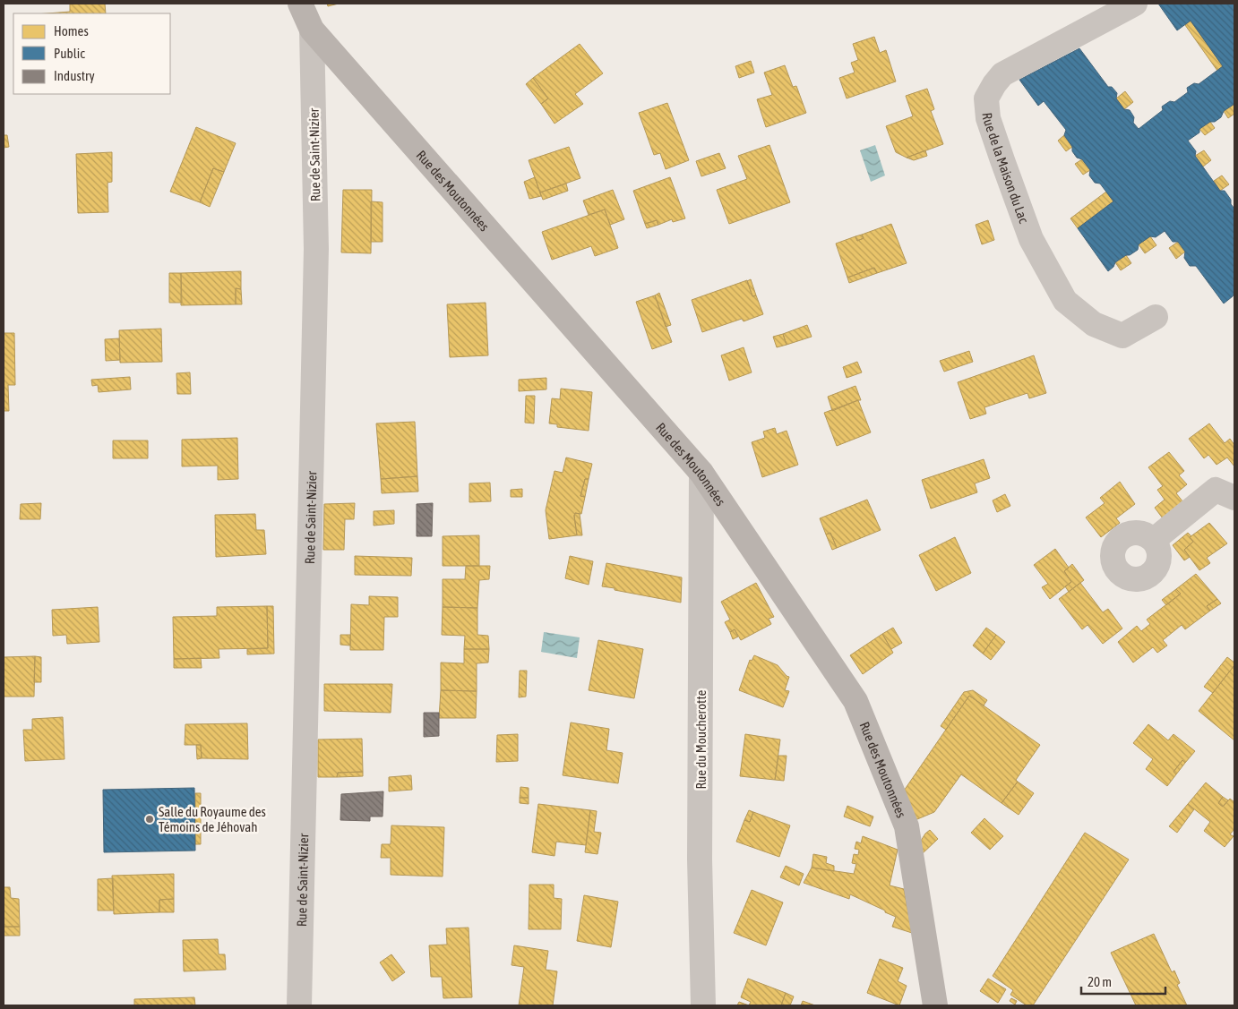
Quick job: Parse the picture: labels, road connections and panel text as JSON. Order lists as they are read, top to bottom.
{
  "streets": {
    "street": [
      "Rue de Saint-Nizier",
      "Rue de la Maison du Lac",
      "Rue des Moutonnées",
      "Rue du Moucherotte"
    ]
  },
  "crossings": [
    ["Rue de Saint-Nizier", "Rue des Moutonnées"],
    ["Rue des Moutonnées", "Rue du Moucherotte"]
  ],
  "places": ["Salle du Royaume des Témoins de Jéhovah"],
  "legend": ["Homes", "Public", "Industry"],
  "scale_bar": "20 m"
}
